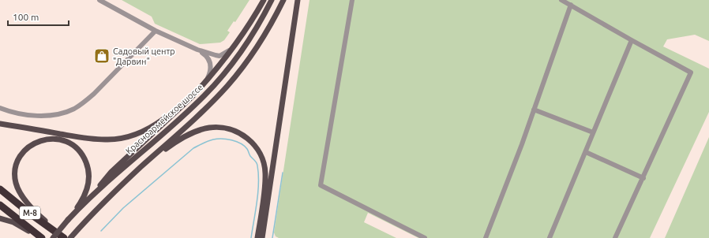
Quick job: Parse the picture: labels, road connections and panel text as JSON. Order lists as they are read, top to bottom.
{
  "streets": {
    "highway": ["М-8"],
    "main road": ["Красноармейское шоссе"]
  },
  "places": {
    "shop": ["Садовый центр \"Дарвин\""]
  },
  "scale_bar": "100 m"
}
